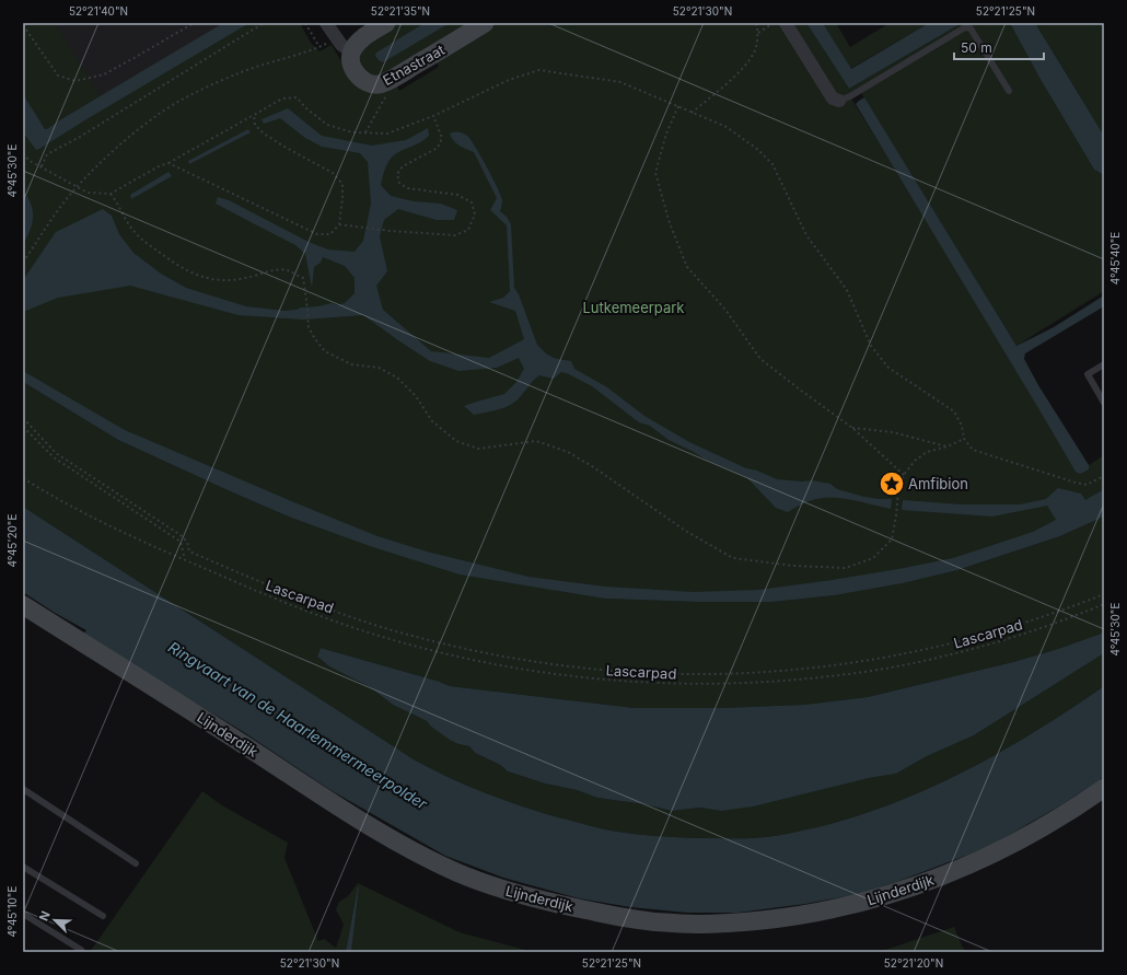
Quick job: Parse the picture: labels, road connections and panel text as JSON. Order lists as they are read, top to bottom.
{
  "streets": {
    "street": ["Etnastraat", "Lijnderdijk"],
    "path": ["Lascarpad"]
  },
  "water": ["Ringvaart van de Haarlemmermeerpolder"],
  "parks": ["Lutkemeerpark"],
  "places": {
    "place": ["Amfibion"]
  },
  "scale_bar": "50 m",
  "north": "top left",
  "coordinates": [
    "52°21'40\"N",
    "52°21'35\"N",
    "52°21'30\"N",
    "52°21'25\"N",
    "4°45'30\"E",
    "4°45'40\"E",
    "4°45'20\"E",
    "4°45'10\"E",
    "52°21'20\"N"
  ]
}
